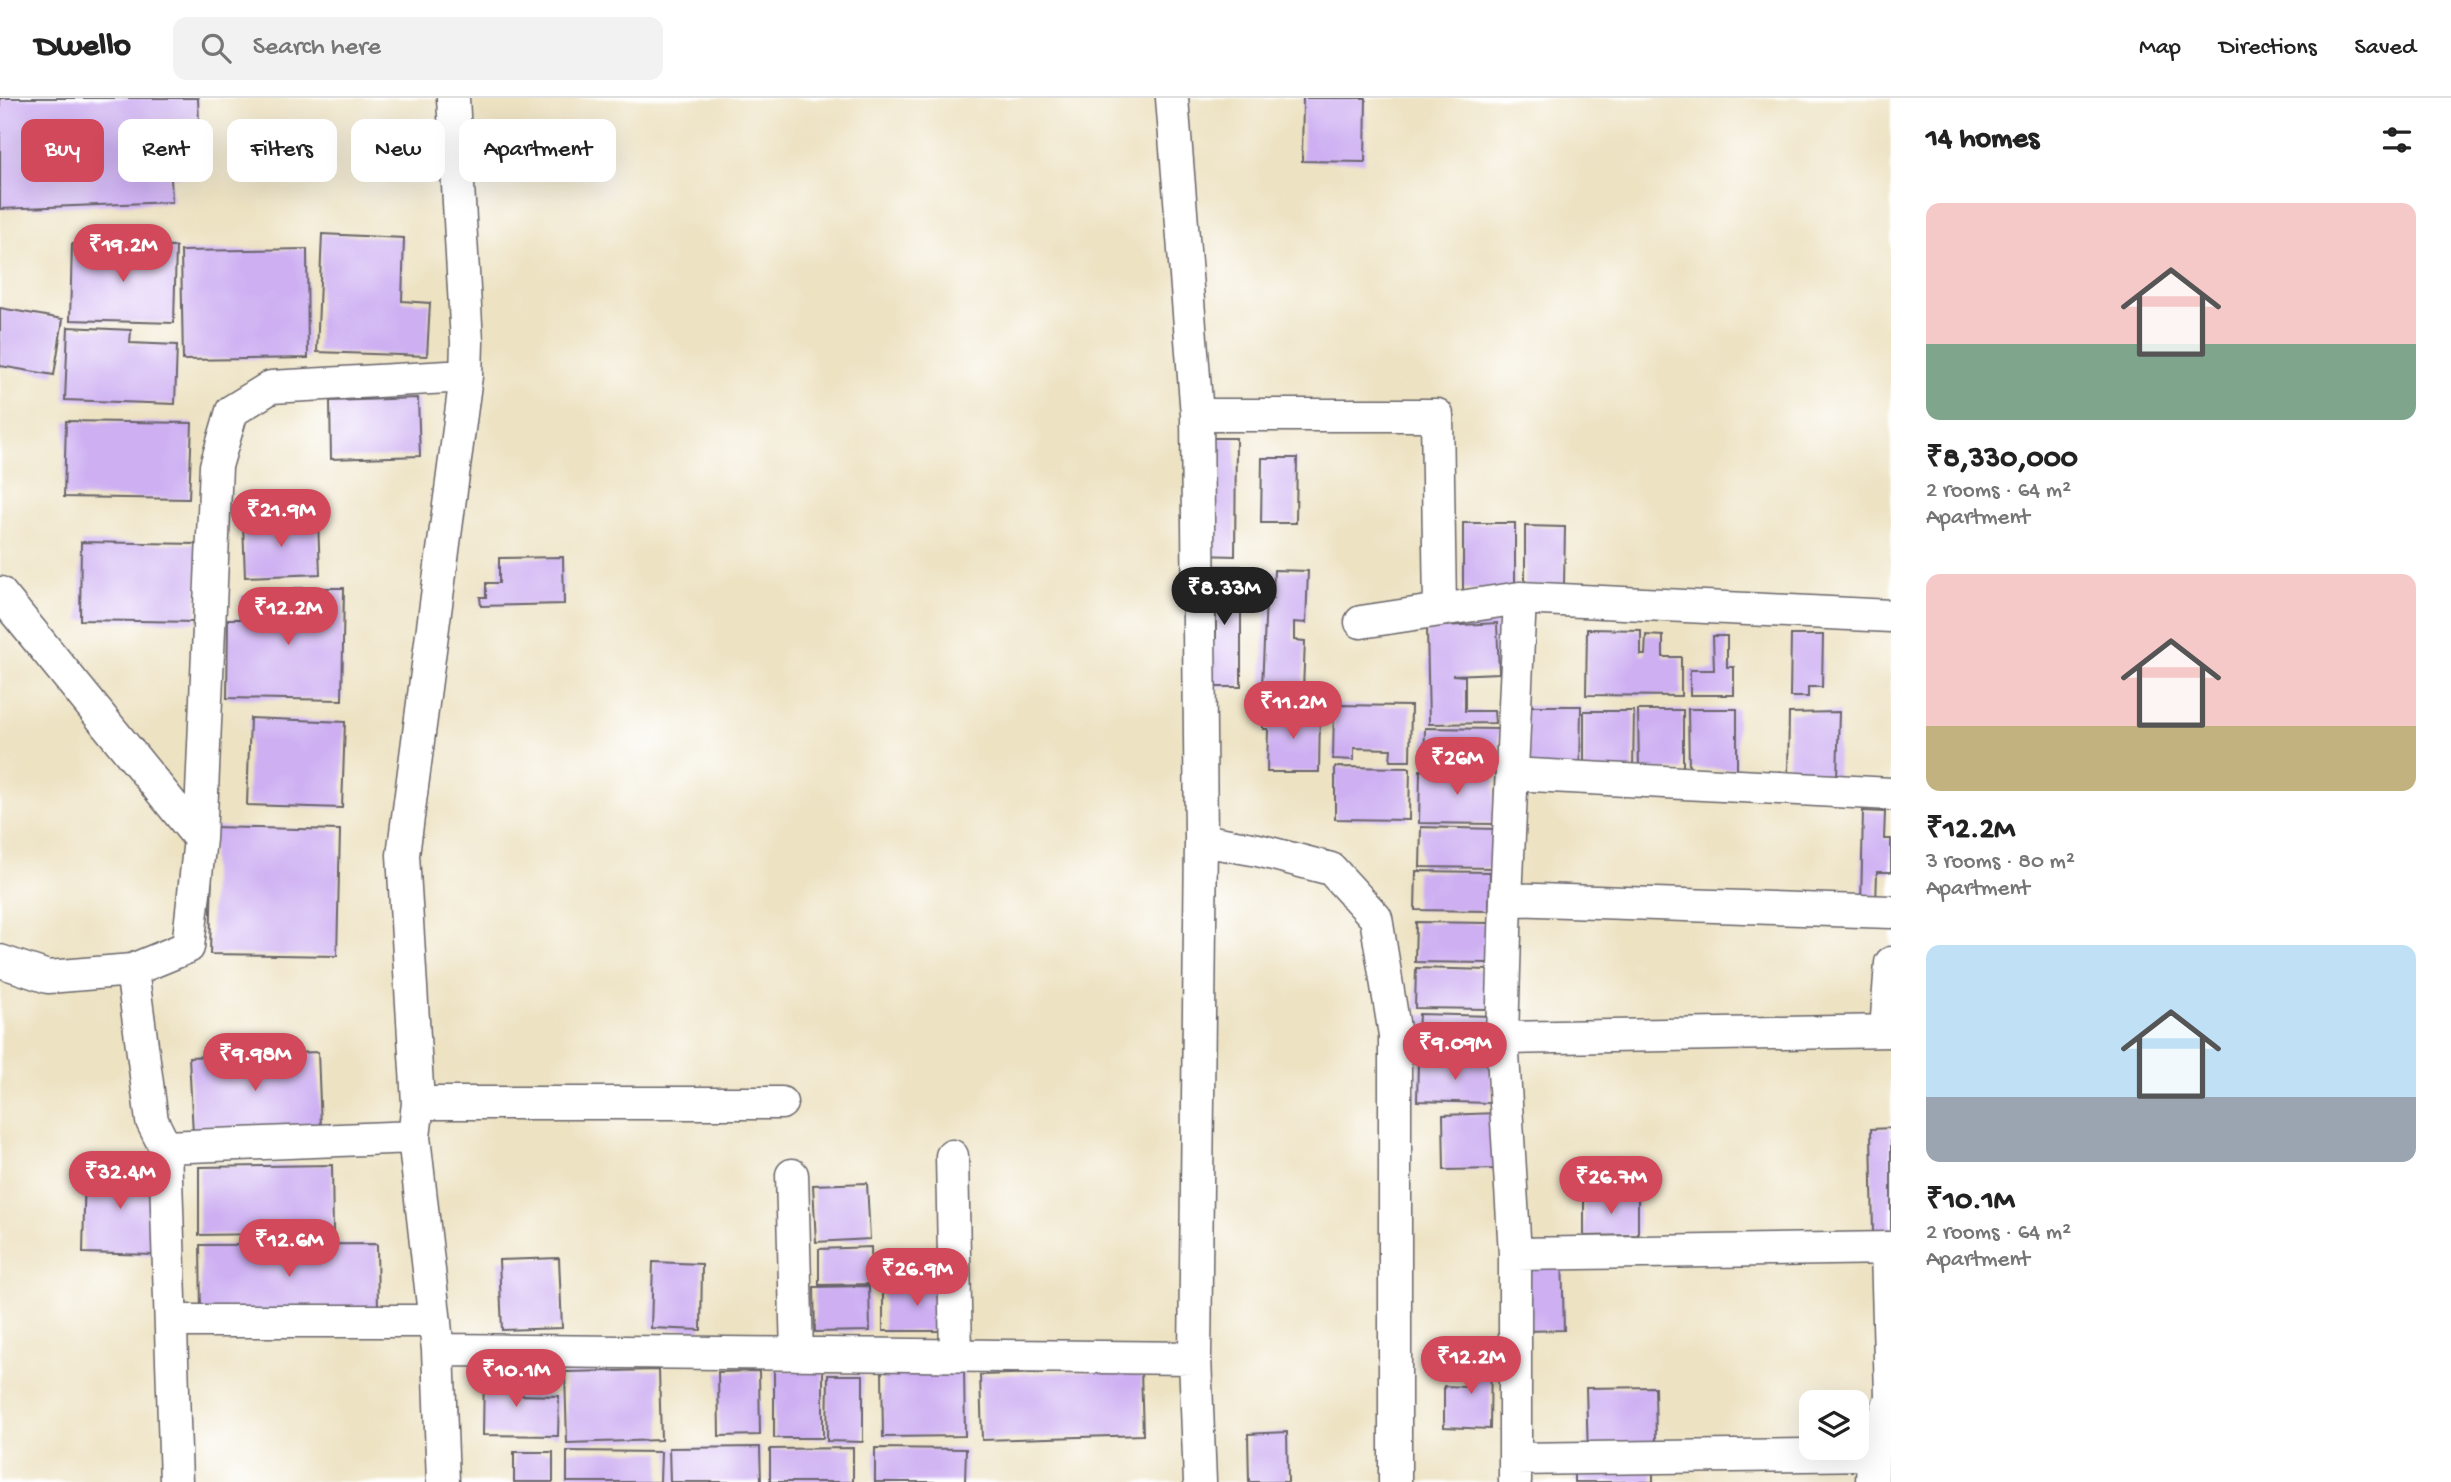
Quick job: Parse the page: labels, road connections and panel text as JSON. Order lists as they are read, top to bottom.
{
  "page": {
    "header": "Dwello",
    "search": "Search here",
    "nav": ["Map", "Directions", "Saved"],
    "heading": "14 homes",
    "chip": [
      "Buy",
      "Rent",
      "Filters",
      "New",
      "Apartment"
    ],
    "list": [
      {
        "name": "₹8,330,000",
        "note": "2 rooms · 64 m² · Apartment"
      },
      {
        "name": "₹12.2M",
        "note": "3 rooms · 80 m² · Apartment"
      },
      {
        "name": "₹10.1M",
        "note": "2 rooms · 64 m² · Apartment"
      }
    ],
    "price": [
      "₹19.2M",
      "₹21.9M",
      "₹8.33M",
      "₹12.2M",
      "₹11.2M",
      "₹26M",
      "₹9.09M",
      "₹9.98M",
      "₹32.4M",
      "₹26.7M",
      "₹12.6M",
      "₹26.9M",
      "₹12.2M",
      "₹10.1M"
    ]
  }
}
